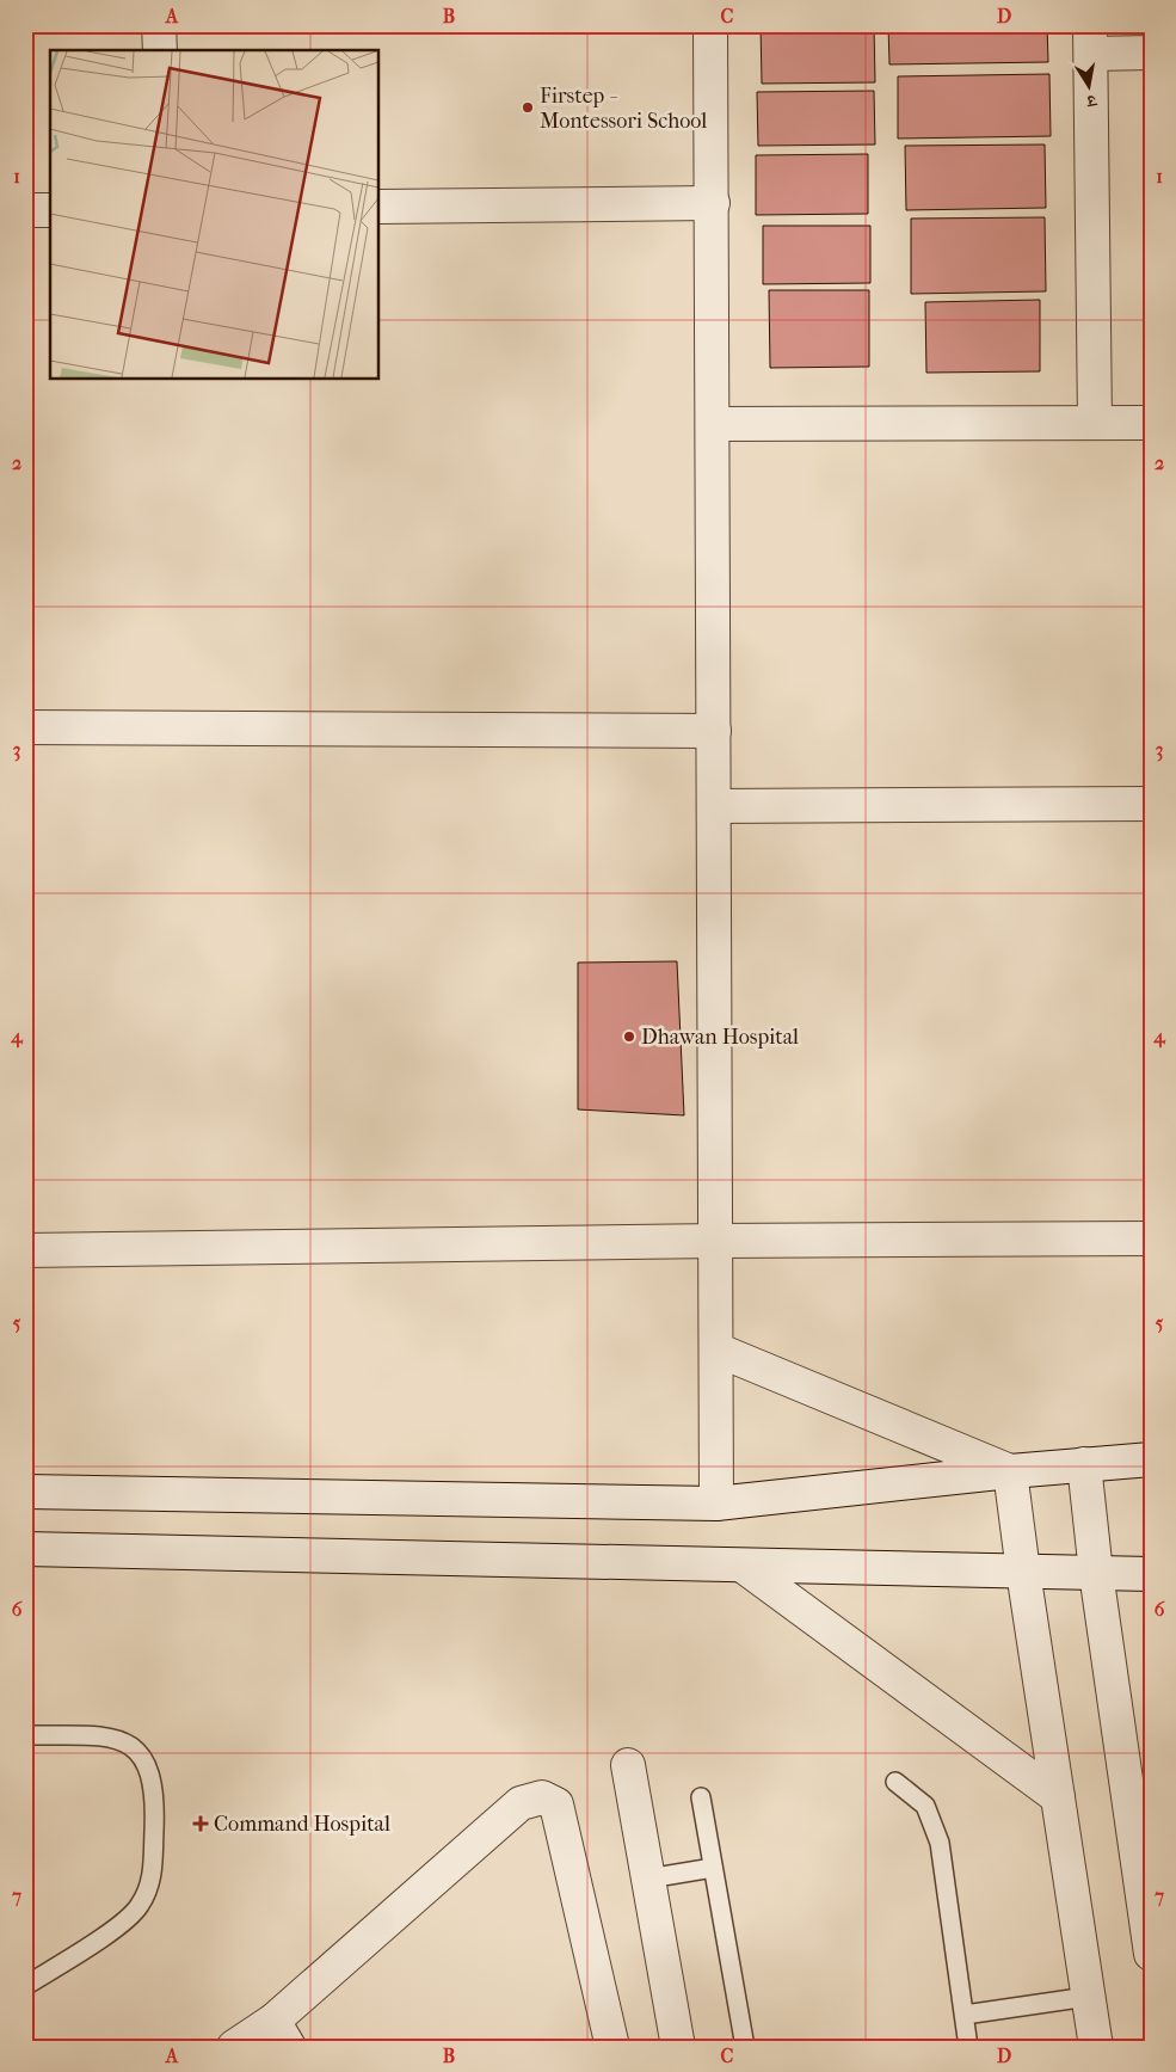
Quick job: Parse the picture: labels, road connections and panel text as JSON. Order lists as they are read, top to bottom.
{
  "places": {
    "other": ["Firstep - Montessori School", "Dhawan Hospital"],
    "health": ["Command Hospital"]
  },
  "north": "bottom",
  "grid": {
    "columns": [
      "A",
      "B",
      "C",
      "D"
    ],
    "rows": [
      "1",
      "2",
      "3",
      "4",
      "5",
      "6",
      "7"
    ]
  }
}
